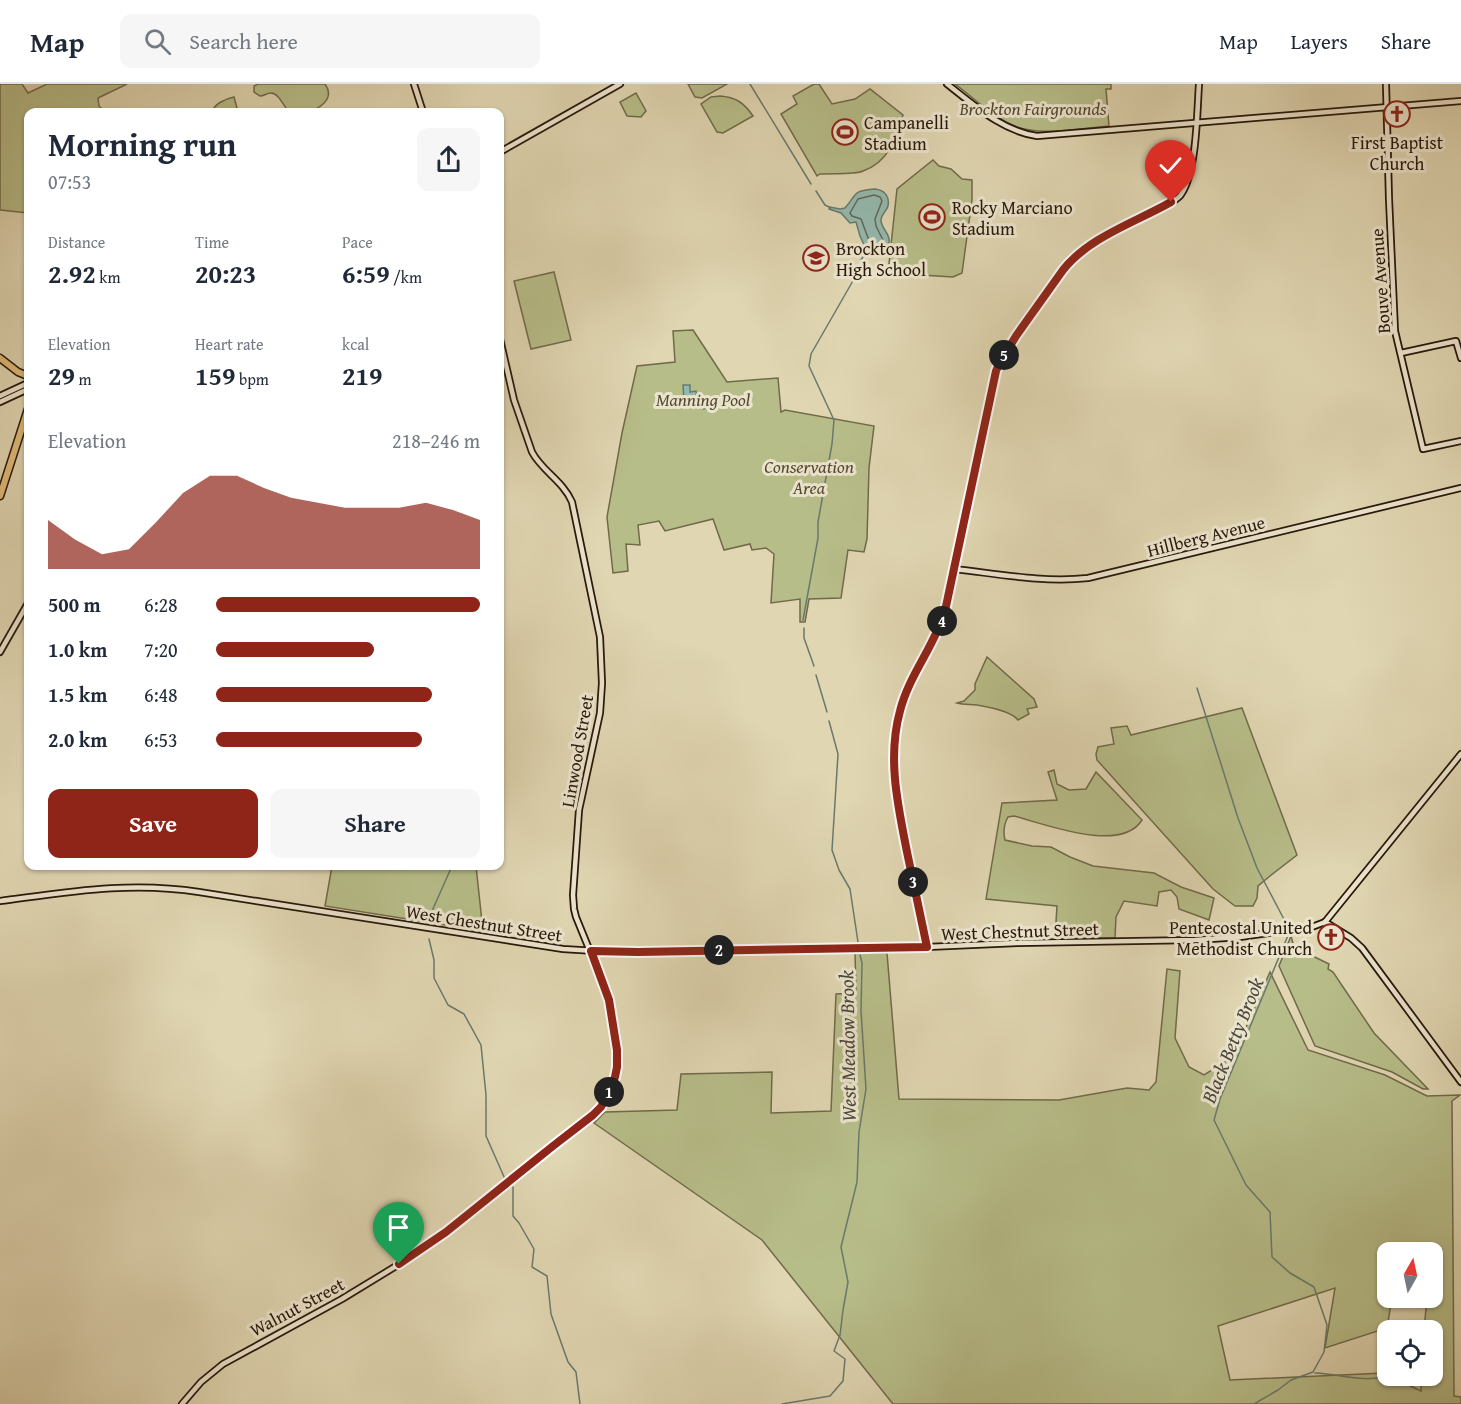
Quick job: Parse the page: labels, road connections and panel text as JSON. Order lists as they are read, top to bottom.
{
  "streets": {
    "street": [
      "Bouve Avenue",
      "Hillberg Avenue",
      "Linwood Street",
      "West Chestnut Street",
      "Walnut Street"
    ]
  },
  "crossings": [
    ["Linwood Street", "West Chestnut Street"],
    ["Linwood Street", "Walnut Street"]
  ],
  "water": ["Black Betty Brook", "West Meadow Brook"],
  "parks": ["Brockton Fairgrounds", "Manning Pool", "Conservation Area"],
  "places": {
    "church": ["First Baptist Church", "Pentecostal United Methodist Church"],
    "sports": ["Campanelli Stadium", "Rocky Marciano Stadium"],
    "school or university": ["Brockton High School"]
  },
  "north": "top",
  "page": {
    "header": "Map",
    "search": "Search here",
    "nav": ["Map", "Layers", "Share"],
    "heading": ["Morning run", "07:53"],
    "stats": [
      ["Distance", "2.92 km"],
      ["Time", "20:23"],
      ["Pace", "6:59 /km"],
      ["Elevation", "29 m"],
      ["Heart rate", "159 bpm"],
      ["kcal", "219"]
    ],
    "pins": [
      "5",
      "4",
      "3",
      "2",
      "1"
    ],
    "chart": ["Elevation", "218–246 m"],
    "list": [
      {
        "name": "500 m",
        "note": "6:28"
      },
      {
        "name": "1.0 km",
        "note": "7:20"
      },
      {
        "name": "1.5 km",
        "note": "6:48"
      },
      {
        "name": "2.0 km",
        "note": "6:53"
      }
    ],
    "buttons": ["Save", "Share"]
  }
}
